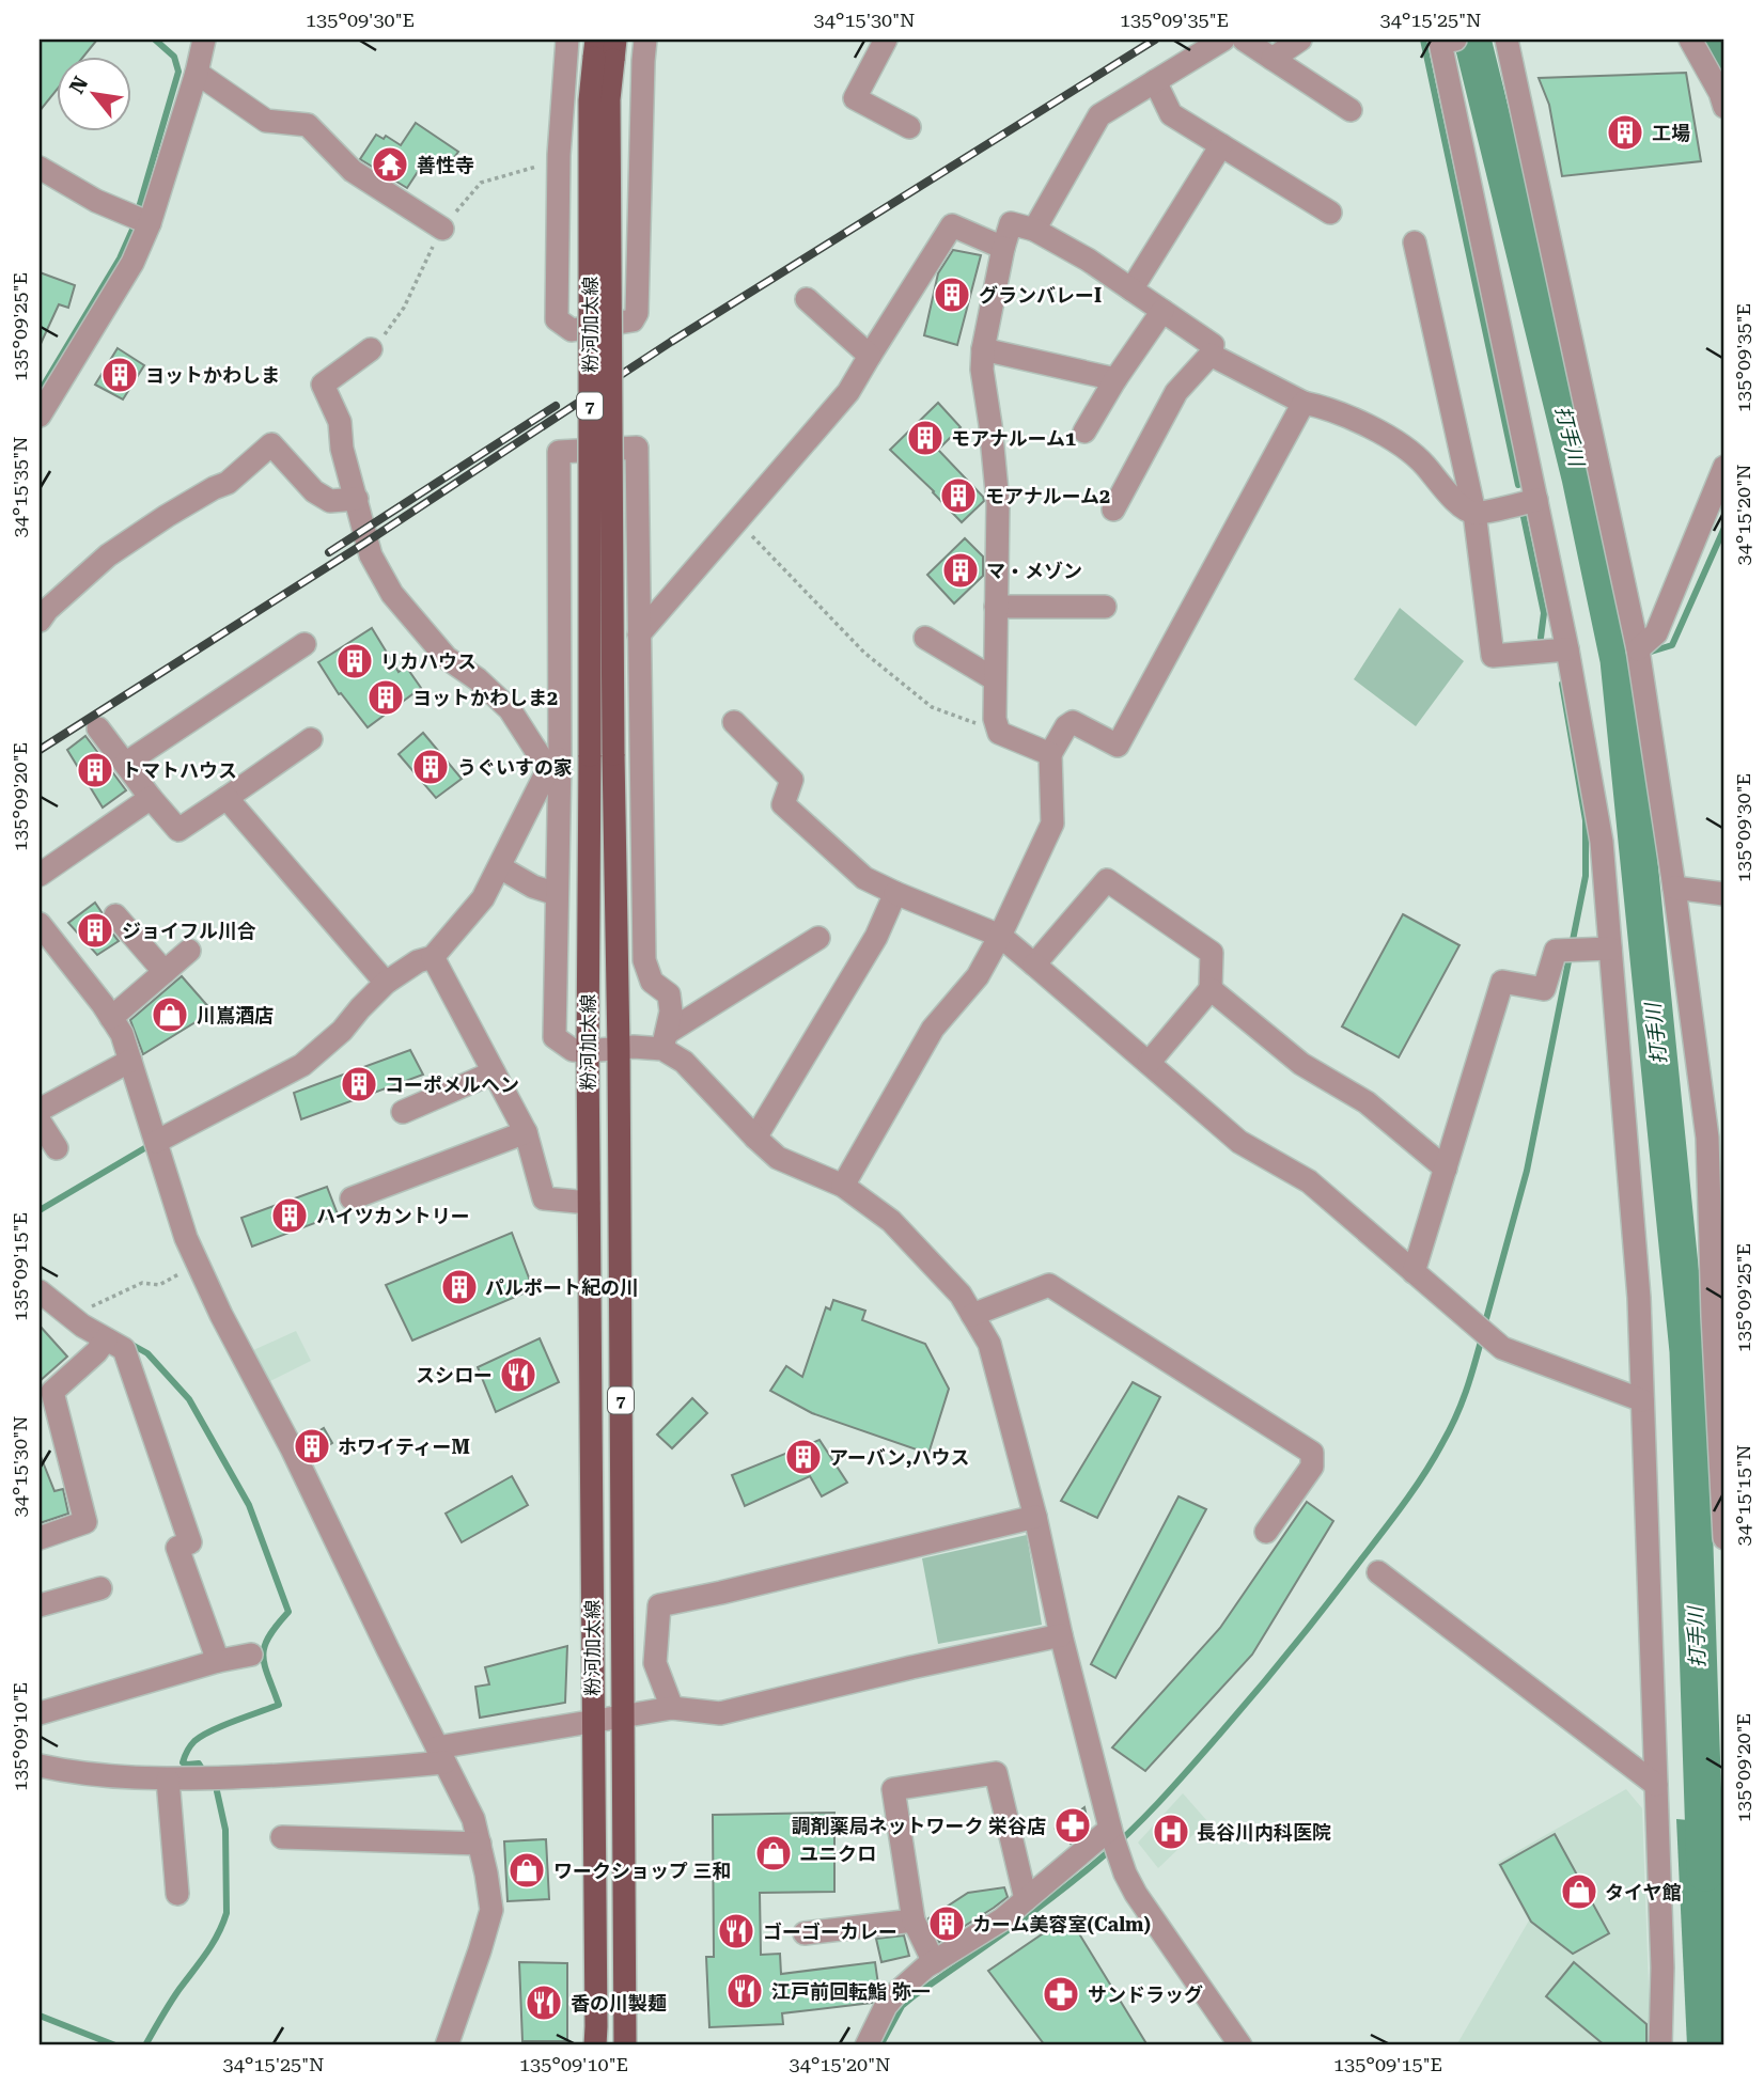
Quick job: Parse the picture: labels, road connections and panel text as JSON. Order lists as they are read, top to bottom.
{
  "streets": {
    "main road": ["粉河加太線", "7"]
  },
  "water": ["打手川"],
  "places": {
    "building": [
      "工場",
      "グランバレーI",
      "ヨットかわしま",
      "モアナルーム1",
      "モアナルーム2",
      "マ・メゾン",
      "リカハウス",
      "ヨットかわしま2",
      "うぐいすの家",
      "トマトハウス",
      "ジョイフル川合",
      "コーポメルヘン",
      "ハイツカントリー",
      "パルポート紀の川",
      "ホワイティーM",
      "アーバン,ハウス",
      "カーム美容室(Calm)"
    ],
    "temple": ["善性寺"],
    "shop": [
      "川嶌酒店",
      "ユニクロ",
      "ワークショップ 三和",
      "タイヤ館"
    ],
    "restaurant": [
      "スシロー",
      "ゴーゴーカレー",
      "江戸前回転鮨 弥一",
      "香の川製麺"
    ],
    "pharmacy": ["調剤薬局ネットワーク 栄谷店", "サンドラッグ"],
    "hospital": ["長谷川内科医院"]
  },
  "north": "top left",
  "coordinates": [
    "135°09'30\"E",
    "34°15'30\"N",
    "135°09'35\"E",
    "34°15'25\"N",
    "135°09'25\"E",
    "34°15'35\"N",
    "34°15'20\"N",
    "135°09'20\"E",
    "135°09'15\"E",
    "34°15'15\"N",
    "135°09'10\"E"
  ]
}
